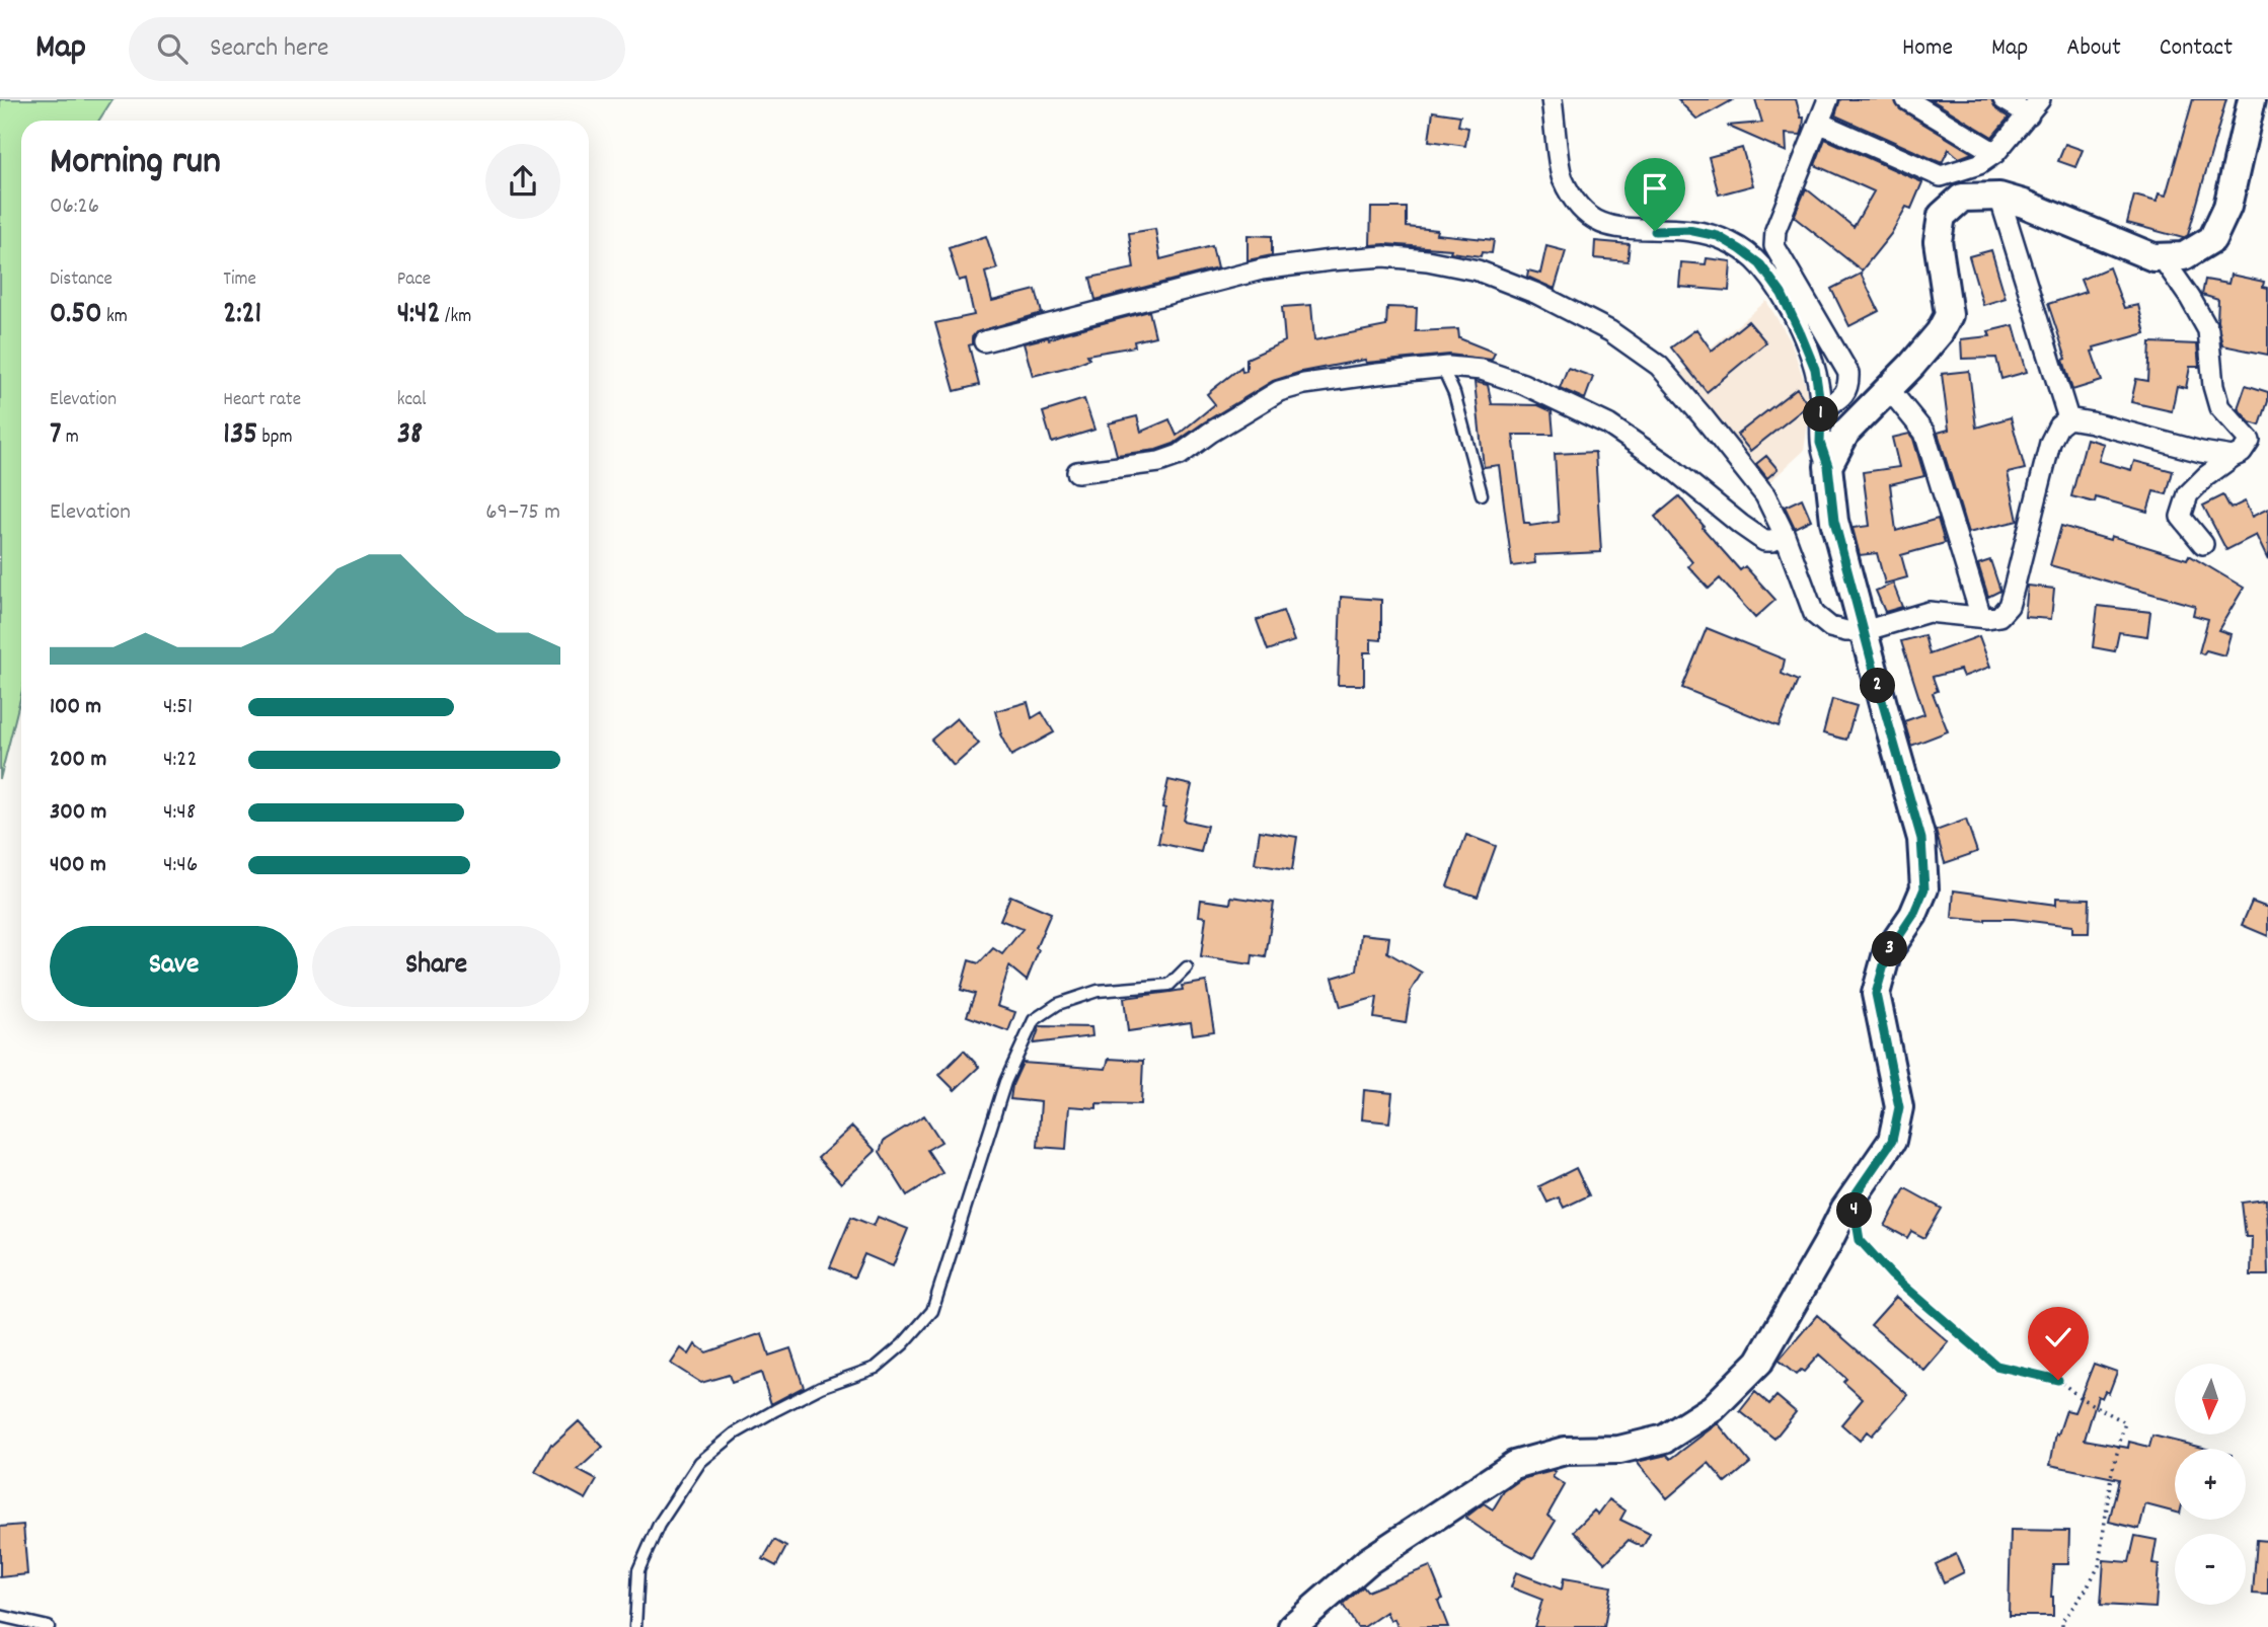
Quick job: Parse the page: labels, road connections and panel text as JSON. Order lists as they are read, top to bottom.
{
  "north": "bottom",
  "page": {
    "header": "Map",
    "search": "Search here",
    "nav": [
      "Home",
      "Map",
      "About",
      "Contact"
    ],
    "heading": ["Morning run", "06:26"],
    "stats": [
      ["Distance", "0.50 km"],
      ["Time", "2:21"],
      ["Pace", "4:42 /km"],
      ["Elevation", "7 m"],
      ["Heart rate", "135 bpm"],
      ["kcal", "38"]
    ],
    "pins": [
      "1",
      "2",
      "3",
      "4"
    ],
    "chart": ["Elevation", "69–75 m"],
    "list": [
      {
        "name": "100 m",
        "note": "4:51"
      },
      {
        "name": "200 m",
        "note": "4:22"
      },
      {
        "name": "300 m",
        "note": "4:48"
      },
      {
        "name": "400 m",
        "note": "4:46"
      }
    ],
    "buttons": ["Save", "Share"],
    "map_buttons": ["+", "−"]
  }
}
